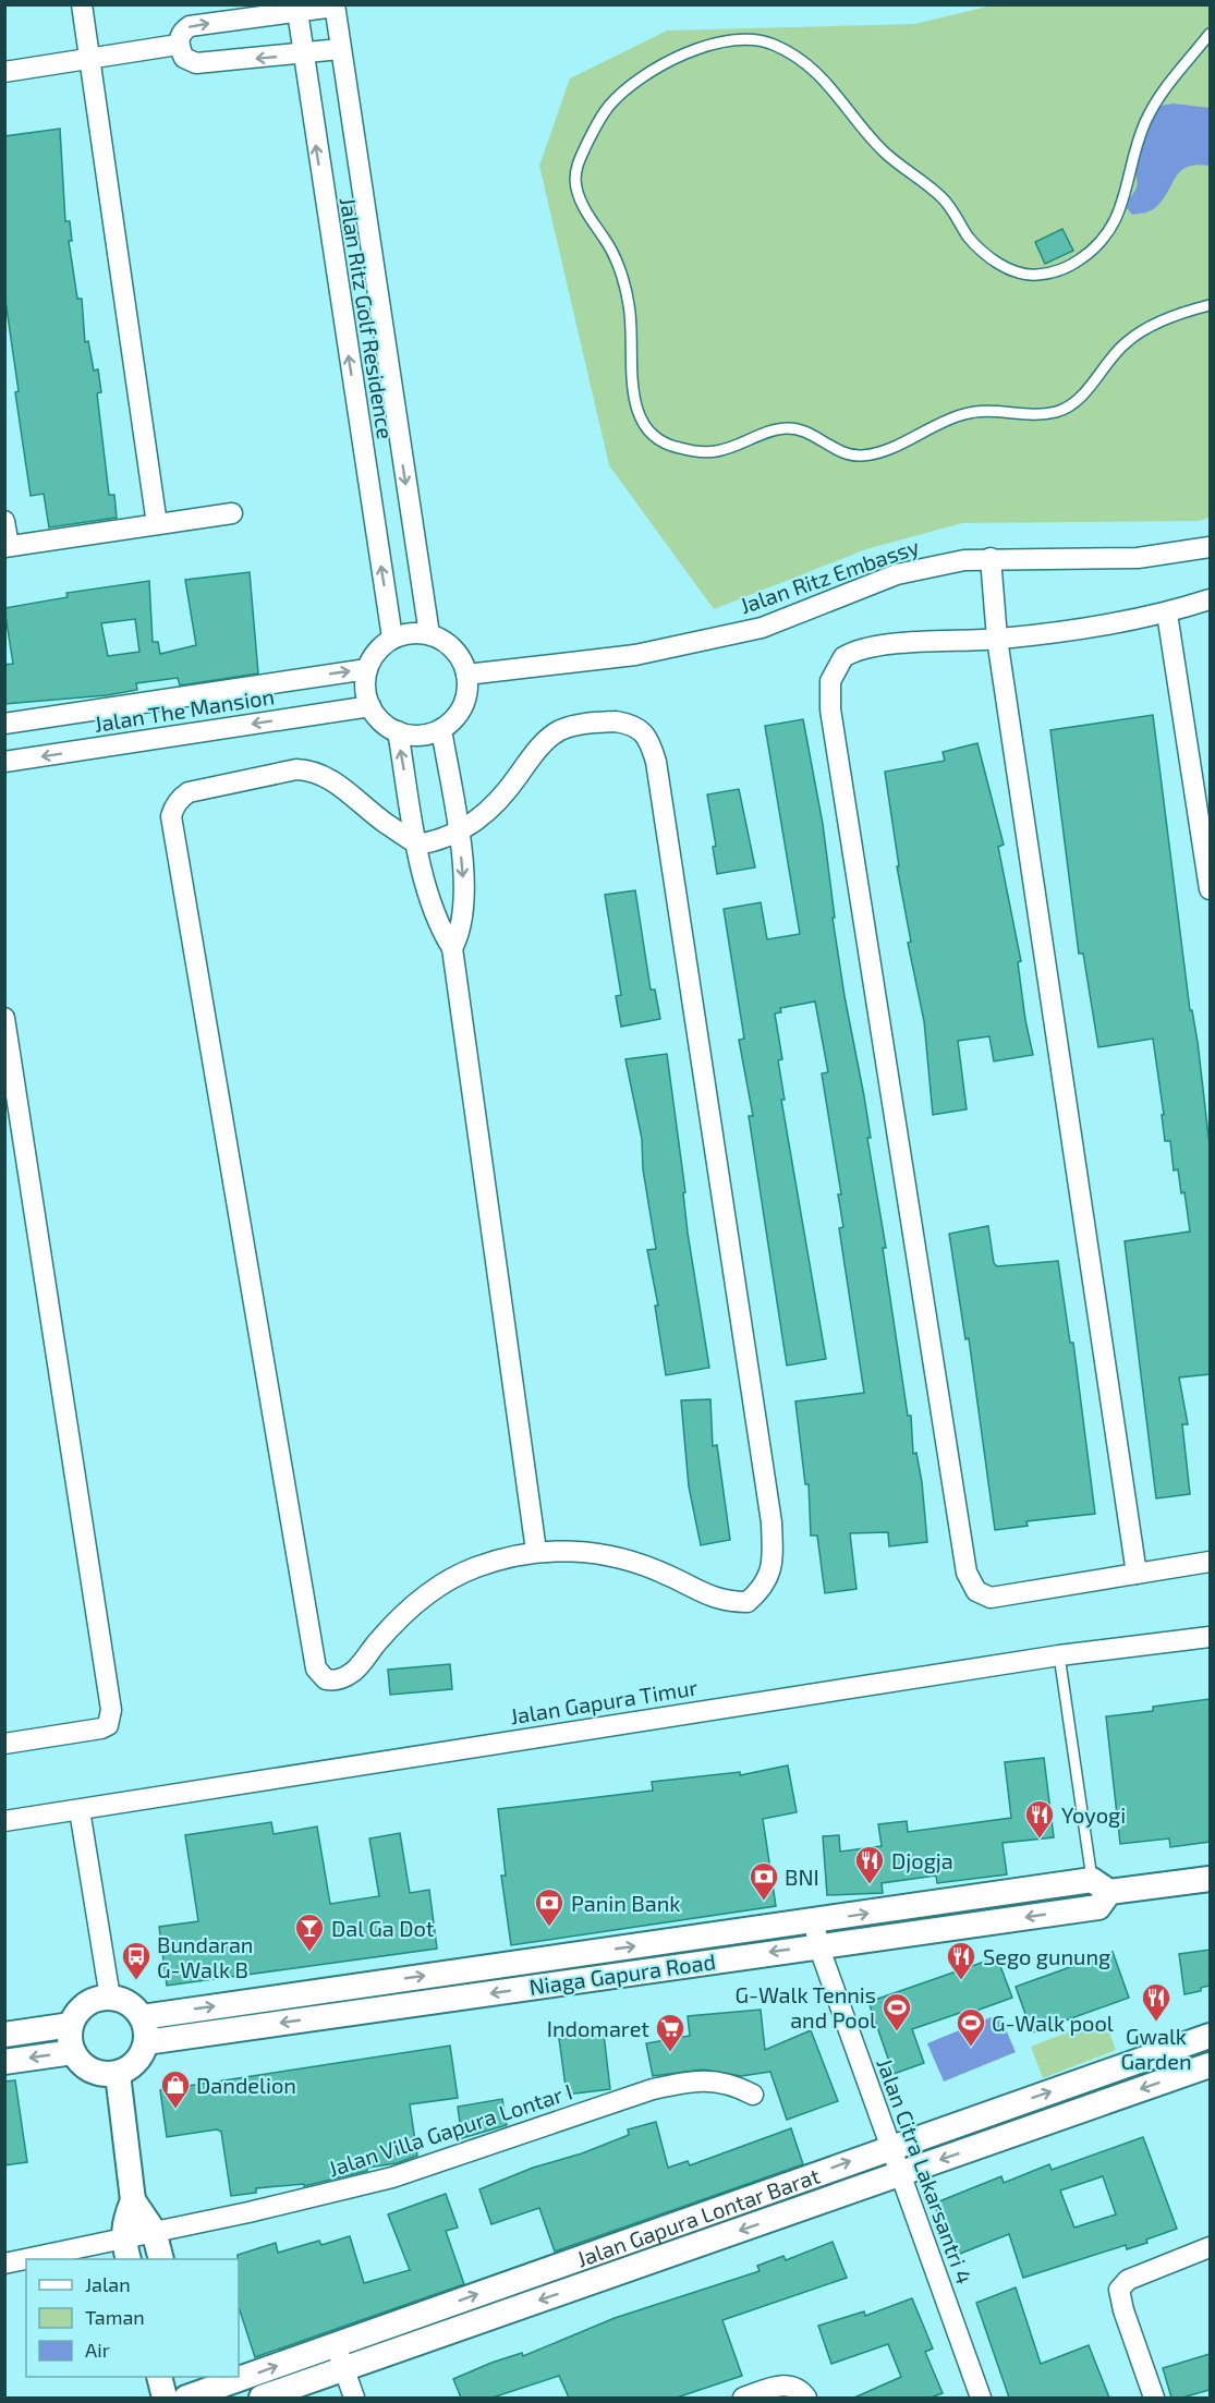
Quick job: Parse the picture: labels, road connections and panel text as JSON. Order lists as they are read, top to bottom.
{
  "streets": {
    "street": [
      "Jalan Ritz Golf Residence",
      "Jalan Ritz Embassy",
      "Jalan The Mansion",
      "Jalan Gapura Timur",
      "Niaga Gapura Road",
      "Jalan Villa Gapura Lontar I",
      "Jalan Citra Lakarsantri 4",
      "Jalan Gapura Lontar Barat"
    ]
  },
  "crossings": [
    ["Jalan Ritz Golf Residence", "Jalan Ritz Embassy"],
    ["Jalan Ritz Golf Residence", "Jalan The Mansion"],
    ["Jalan Ritz Embassy", "Jalan The Mansion"],
    ["Niaga Gapura Road", "Jalan Citra Lakarsantri 4"],
    ["Jalan Citra Lakarsantri 4", "Jalan Gapura Lontar Barat"]
  ],
  "places": {
    "restaurant": [
      "Yoyogi",
      "Djogja",
      "Sego gunung",
      "Gwalk Garden"
    ],
    "bank": ["BNI", "Panin Bank"],
    "bar": ["Dal Ga Dot"],
    "bus stop": ["Bundaran G-Walk B"],
    "sports": ["G-Walk Tennis and Pool", "G-Walk pool"],
    "supermarket": ["Indomaret"],
    "shop": ["Dandelion"]
  },
  "legend": ["Jalan", "Taman", "Air"]
}
